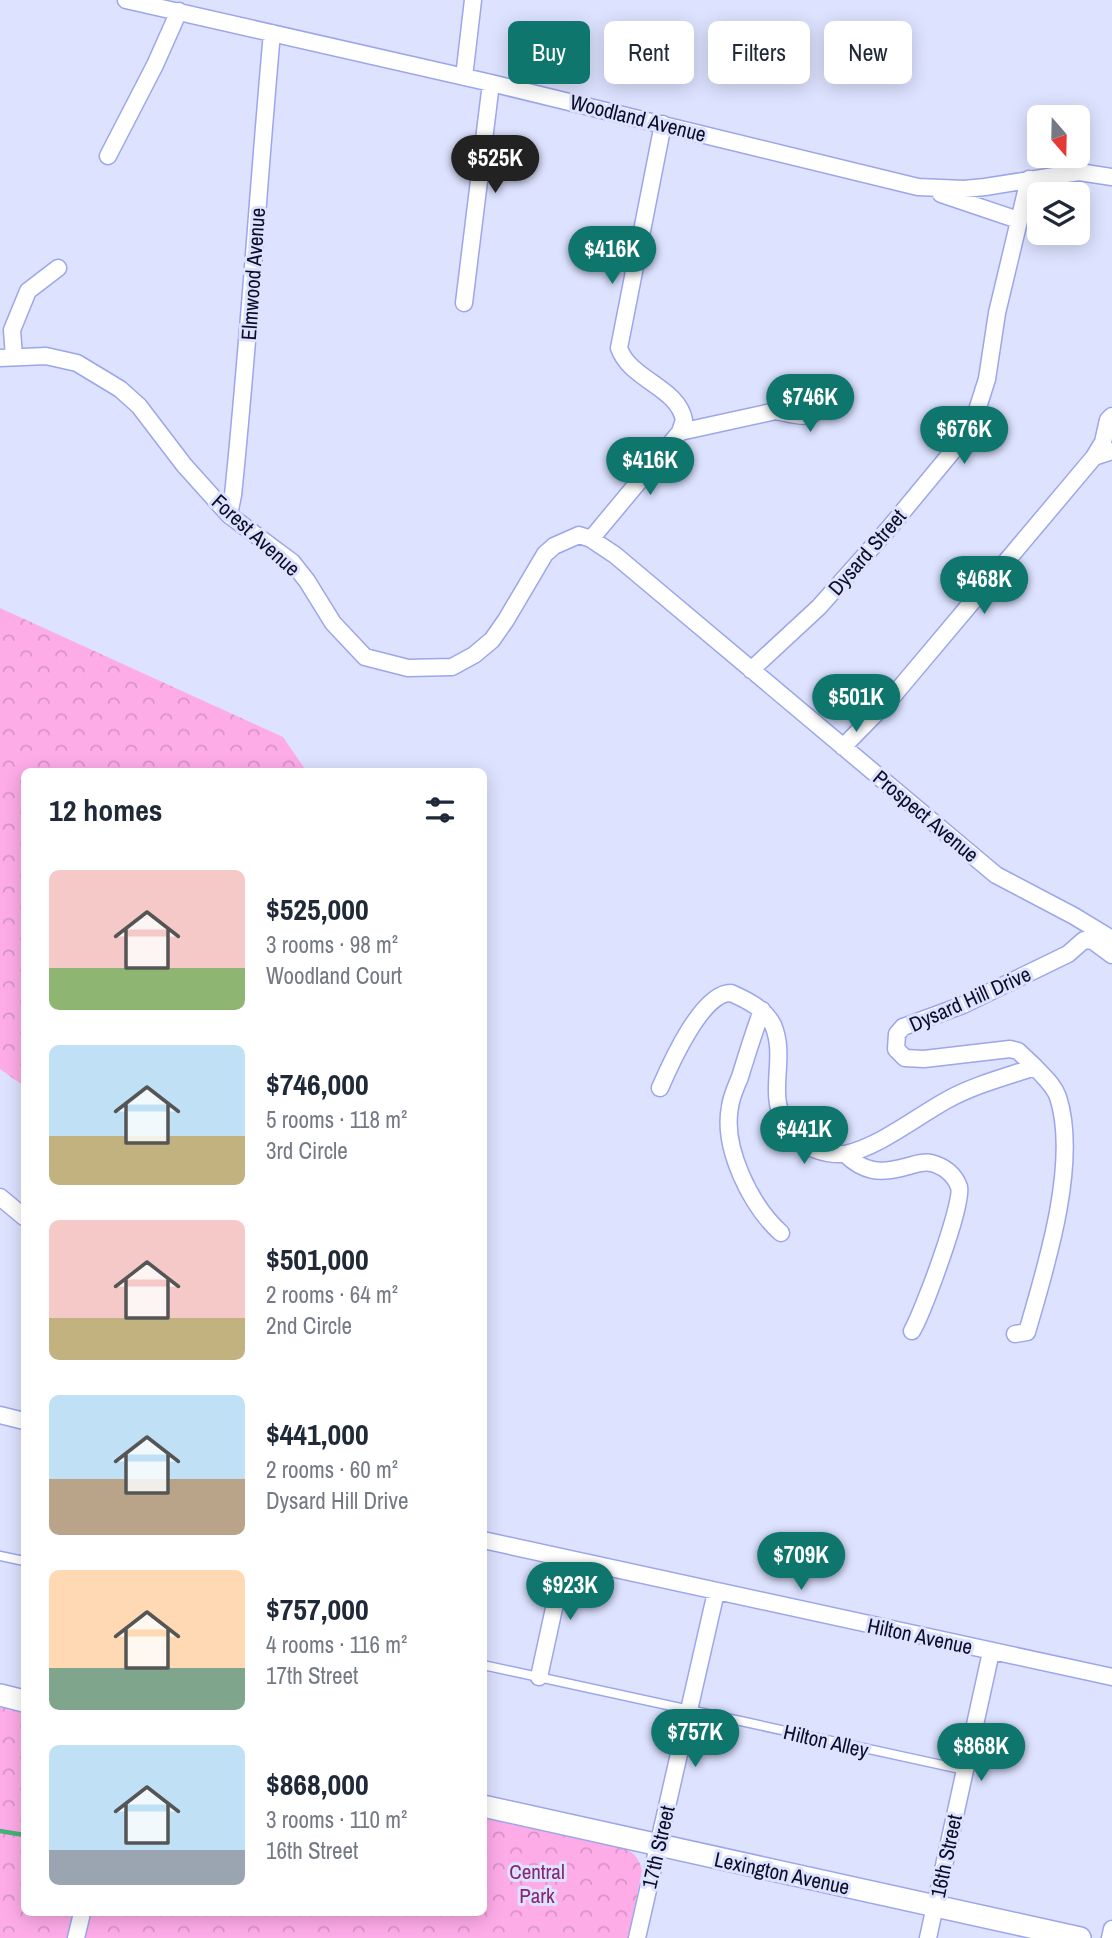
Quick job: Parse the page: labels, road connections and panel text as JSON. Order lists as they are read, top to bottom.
{
  "streets": {
    "street": [
      "Woodland Avenue",
      "Elmwood Avenue",
      "Forest Avenue",
      "Dysard Street",
      "Prospect Avenue",
      "Dysard Hill Drive",
      "Hilton Avenue",
      "17th Street",
      "16th Street",
      "Lexington Avenue"
    ],
    "lane": ["Hilton Alley"]
  },
  "crossings": [
    ["Woodland Avenue", "Elmwood Avenue"],
    ["Woodland Avenue", "Dysard Street"],
    ["Elmwood Avenue", "Forest Avenue"],
    ["Forest Avenue", "Prospect Avenue"],
    ["Dysard Street", "Prospect Avenue"],
    ["Hilton Avenue", "17th Street"],
    ["Hilton Avenue", "16th Street"],
    ["Hilton Alley", "17th Street"],
    ["Hilton Alley", "16th Street"],
    ["17th Street", "Lexington Avenue"],
    ["16th Street", "Lexington Avenue"]
  ],
  "parks": ["Central Park"],
  "north": "bottom",
  "page": {
    "chip": [
      "Buy",
      "Rent",
      "Filters",
      "New"
    ],
    "price": [
      "$525K",
      "$416K",
      "$746K",
      "$676K",
      "$416K",
      "$468K",
      "$501K",
      "$441K",
      "$709K",
      "$923K",
      "$757K",
      "$868K"
    ],
    "heading": "12 homes",
    "list": [
      {
        "name": "$525,000",
        "note": "3 rooms · 98 m² · Woodland Court"
      },
      {
        "name": "$746,000",
        "note": "5 rooms · 118 m² · 3rd Circle"
      },
      {
        "name": "$501,000",
        "note": "2 rooms · 64 m² · 2nd Circle"
      },
      {
        "name": "$441,000",
        "note": "2 rooms · 60 m² · Dysard Hill Drive"
      },
      {
        "name": "$757,000",
        "note": "4 rooms · 116 m² · 17th Street"
      },
      {
        "name": "$868,000",
        "note": "3 rooms · 110 m² · 16th Street"
      }
    ]
  }
}
